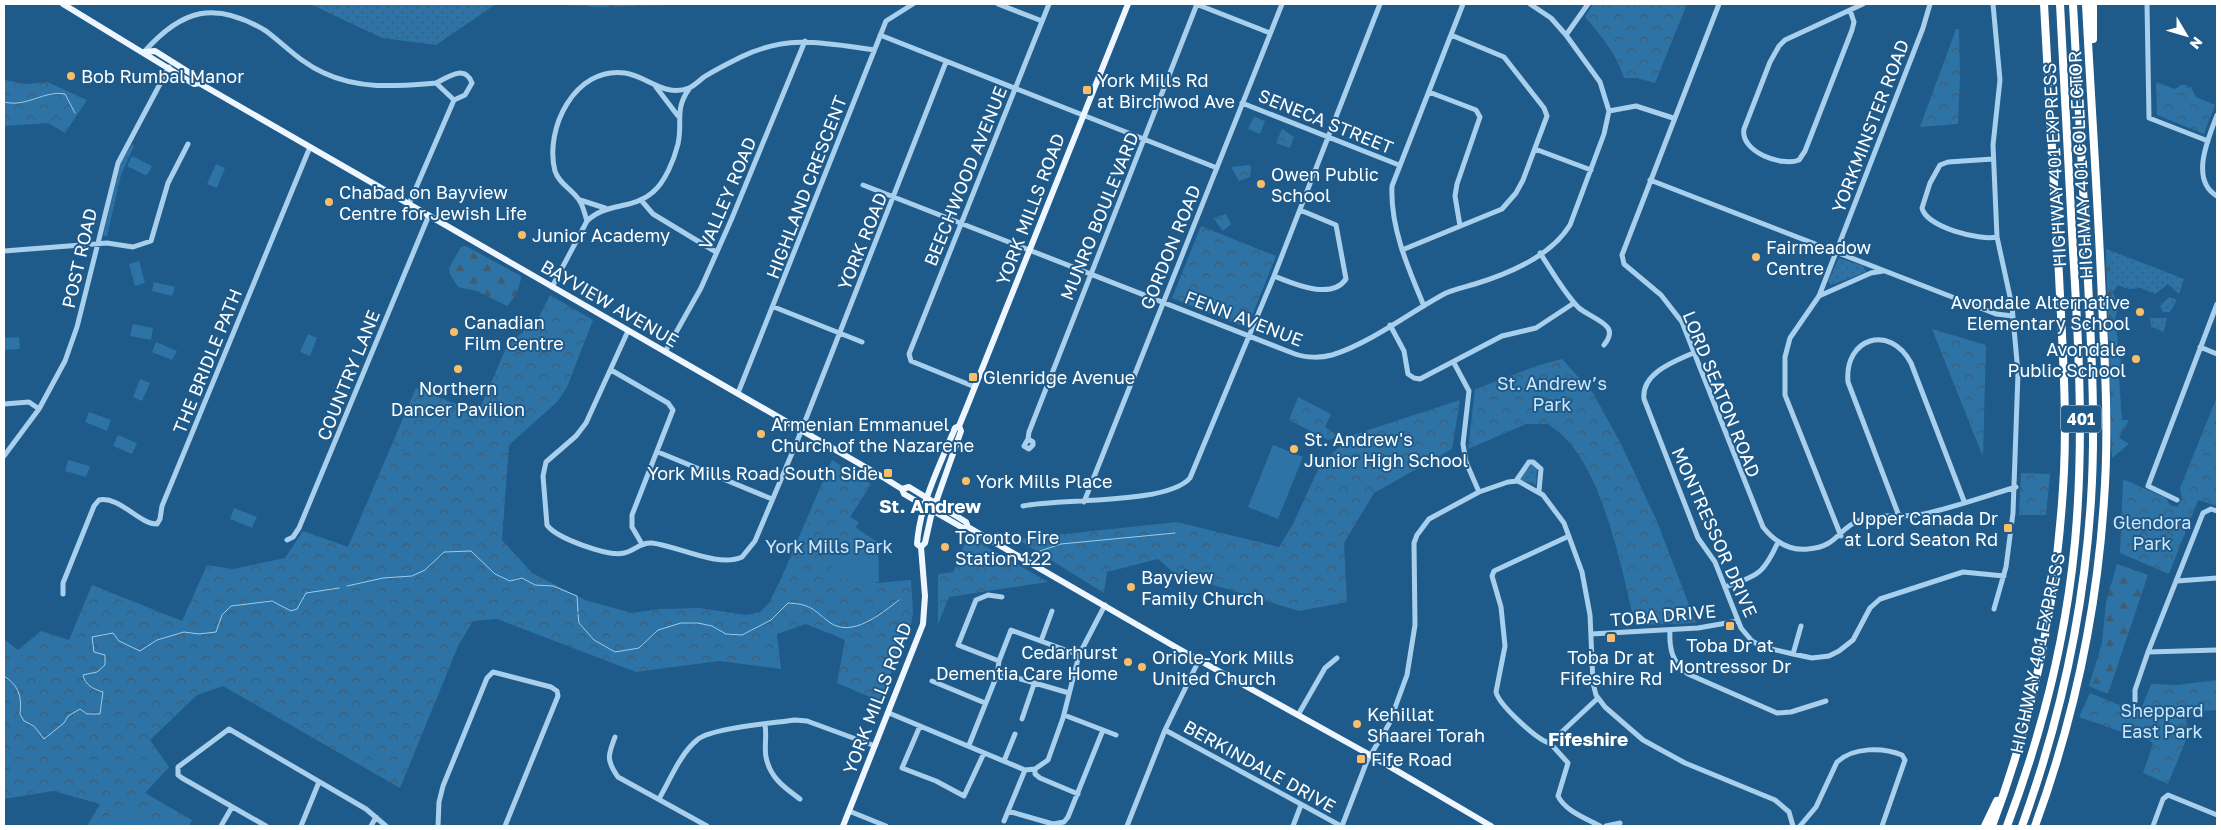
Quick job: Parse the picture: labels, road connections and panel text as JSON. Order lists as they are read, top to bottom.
{
  "streets": {
    "highway": ["HIGHWAY 401 EXPRESS", "HIGHWAY 401 COLLECTOR", "401"],
    "main road": ["YORK MILLS ROAD", "BAYVIEW AVENUE"],
    "street": [
      "SENECA STREET",
      "YORKMINSTER ROAD",
      "BEECHWOOD AVENUE",
      "HIGHLAND CRESCENT",
      "VALLEY ROAD",
      "MUNRO BOULEVARD",
      "YORK ROAD",
      "GORDON ROAD",
      "POST ROAD",
      "FENN AVENUE",
      "THE BRIDLE PATH",
      "COUNTRY LANE",
      "LORD SEATON ROAD",
      "MONTRESSOR DRIVE",
      "TOBA DRIVE",
      "BERKINDALE DRIVE"
    ]
  },
  "crossings": [
    ["SENECA STREET", "GORDON ROAD"],
    ["BEECHWOOD AVENUE", "YORK MILLS ROAD"],
    ["BEECHWOOD AVENUE", "FENN AVENUE"],
    ["HIGHLAND CRESCENT", "BAYVIEW AVENUE"],
    ["VALLEY ROAD", "BAYVIEW AVENUE"],
    ["YORK MILLS ROAD", "BAYVIEW AVENUE"],
    ["YORK MILLS ROAD", "FENN AVENUE"],
    ["MUNRO BOULEVARD", "FENN AVENUE"],
    ["YORK ROAD", "BAYVIEW AVENUE"],
    ["YORK ROAD", "FENN AVENUE"],
    ["GORDON ROAD", "FENN AVENUE"],
    ["POST ROAD", "BAYVIEW AVENUE"],
    ["BAYVIEW AVENUE", "THE BRIDLE PATH"],
    ["BAYVIEW AVENUE", "COUNTRY LANE"],
    ["LORD SEATON ROAD", "MONTRESSOR DRIVE"],
    ["MONTRESSOR DRIVE", "TOBA DRIVE"]
  ],
  "districts": ["St. Andrew", "Fifeshire"],
  "parks": [
    "St. Andrew’s Park",
    "Glendora Park",
    "York Mills Park",
    "Sheppard East Park"
  ],
  "places": {
    "other": [
      "Bob Rumbal Manor",
      "Owen Public School",
      "Chabad on Bayview Centre for Jewish Life",
      "Junior Academy",
      "Fairmeadow Centre",
      "Avondale Alternative Elementary School",
      "Canadian Film Centre",
      "Avondale Public School",
      "Northern Dancer Pavilion",
      "Armenian Emmanuel Church of the Nazarene",
      "St. Andrew's Junior High School",
      "York Mills Place",
      "Toronto Fire Station 122",
      "Bayview Family Church",
      "Cedarhurst Dementia Care Home",
      "Oriole-York Mills United Church",
      "Kehillat Shaarei Torah"
    ],
    "transit": [
      "York Mills Rd at Birchwod Ave",
      "Glenridge Avenue",
      "York Mills Road South Side",
      "Upper Canada Dr at Lord Seaton Rd",
      "Toba Dr at Montressor Dr",
      "Toba Dr at Fifeshire Rd",
      "Fife Road"
    ]
  },
  "north": "bottom right"
}
